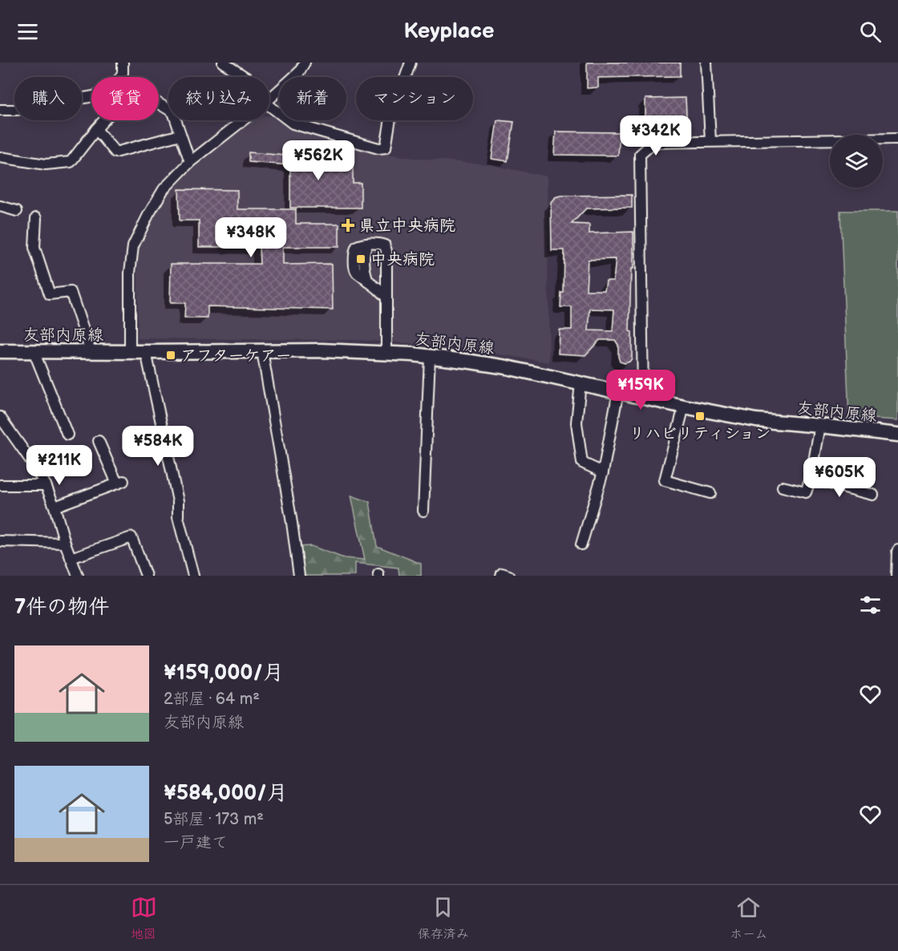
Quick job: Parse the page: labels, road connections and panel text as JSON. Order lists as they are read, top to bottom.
{
  "streets": {
    "main road": ["友部内原線"]
  },
  "places": {
    "health": ["県立中央病院"],
    "transit": ["中央病院", "アフターケアー", "リハビリティション"]
  },
  "page": {
    "header": "Keyplace",
    "chip": [
      "購入",
      "賃貸",
      "絞り込み",
      "新着",
      "マンション"
    ],
    "price": [
      "¥342K",
      "¥562K",
      "¥348K",
      "¥159K",
      "¥584K",
      "¥211K",
      "¥605K"
    ],
    "heading": "7件の物件",
    "list": [
      {
        "name": "¥159,000/月",
        "note": "2部屋 · 64 m² · 友部内原線"
      },
      {
        "name": "¥584,000/月",
        "note": "5部屋 · 173 m² · 一戸建て"
      }
    ],
    "tabs": ["地図", "保存済み", "ホーム"]
  }
}
